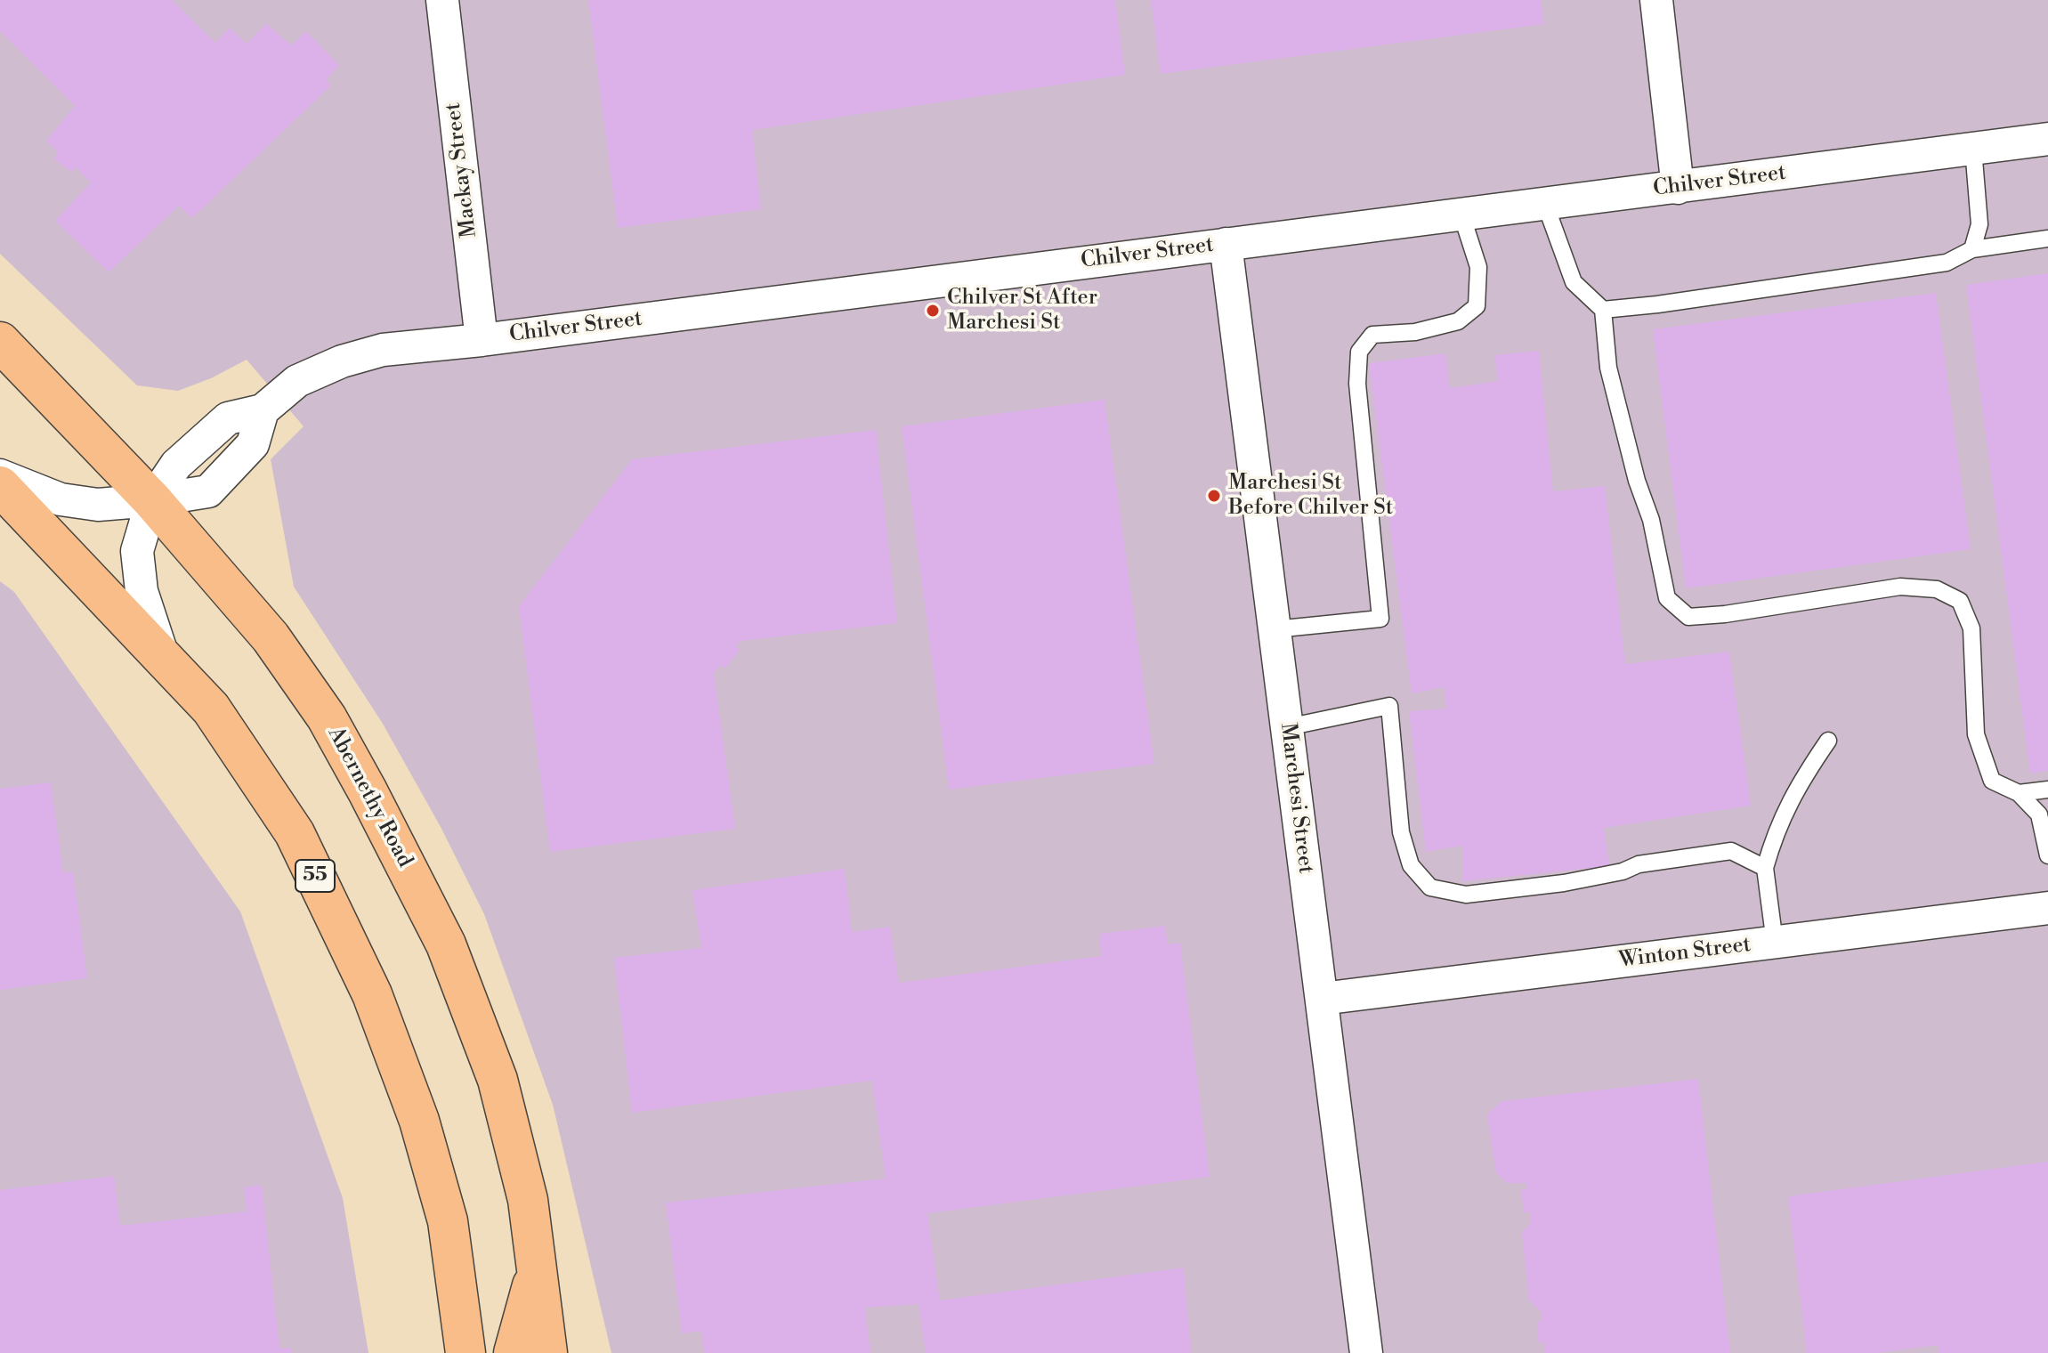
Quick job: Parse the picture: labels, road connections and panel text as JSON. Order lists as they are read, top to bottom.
{
  "streets": {
    "main road": ["Abernethy Road", "55"],
    "street": [
      "Mackay Street",
      "Chilver Street",
      "Marchesi Street",
      "Winton Street"
    ]
  },
  "crossings": [
    ["Mackay Street", "Chilver Street"],
    ["Chilver Street", "Abernethy Road"],
    ["Chilver Street", "Marchesi Street"],
    ["Marchesi Street", "Winton Street"]
  ],
  "places": ["Chilver St After Marchesi St", "Marchesi St Before Chilver St"]
}
